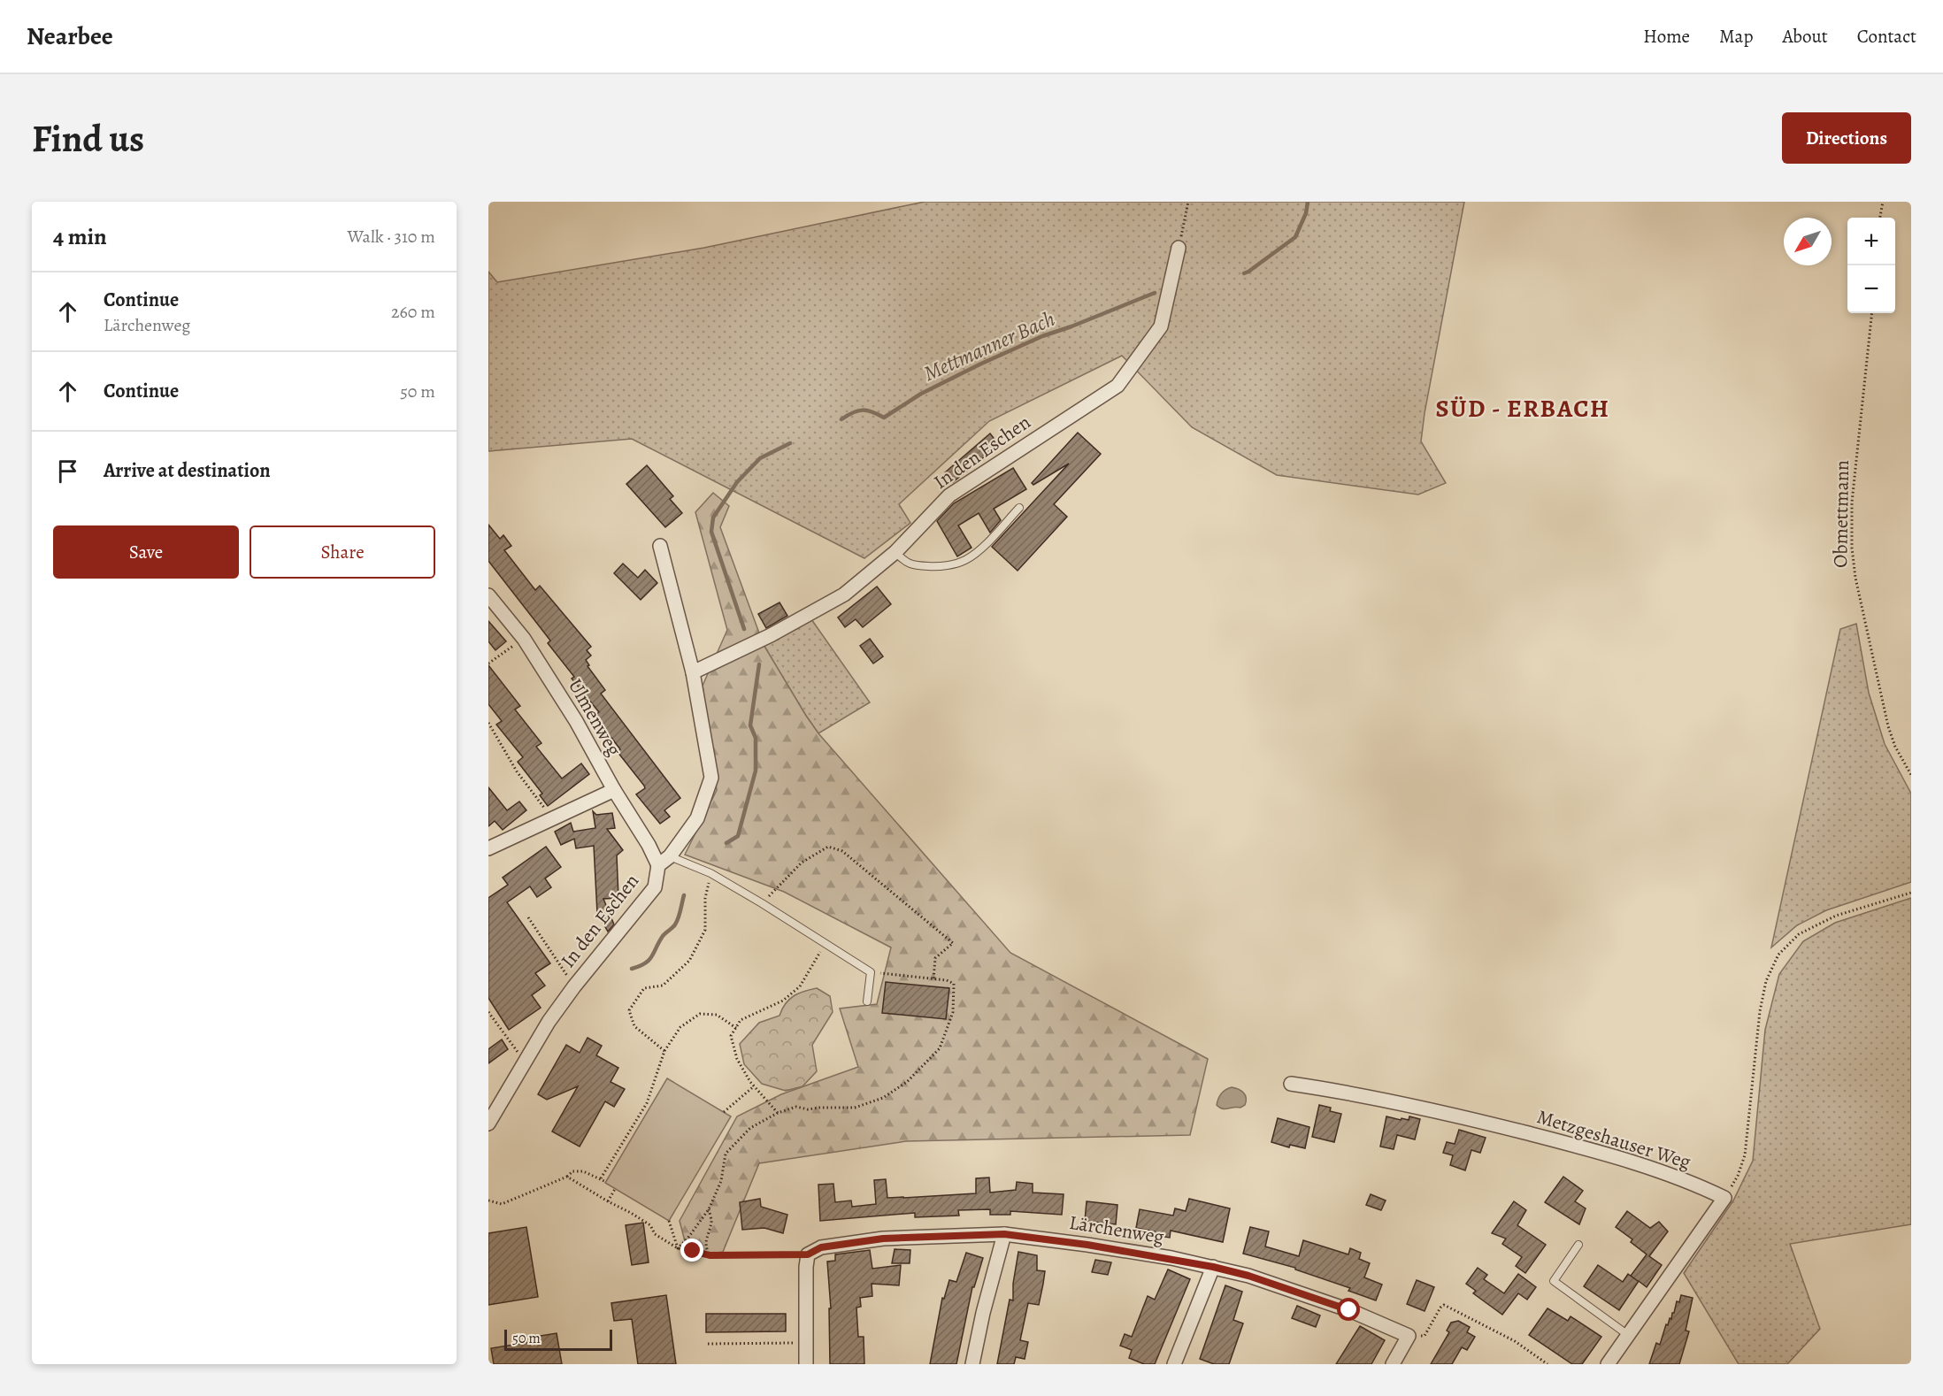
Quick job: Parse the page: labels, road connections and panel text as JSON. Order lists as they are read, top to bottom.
{
  "streets": {
    "street": [
      "In den Eschen",
      "Ulmenweg",
      "Metzgeshauser Weg",
      "Lärchenweg"
    ],
    "path": ["Obmettmann"]
  },
  "crossings": [
    ["In den Eschen", "Ulmenweg"]
  ],
  "districts": ["SÜD - ERBACH"],
  "water": ["Mettmanner Bach"],
  "scale_bar": "50 m",
  "north": "bottom left",
  "page": {
    "header": "Nearbee",
    "nav": [
      "Home",
      "Map",
      "About",
      "Contact"
    ],
    "buttons": [
      "Directions",
      ["Save", "Share"]
    ],
    "title": "Find us",
    "heading": ["4 min", "Walk · 310 m"],
    "map_buttons": ["+", "−"],
    "list": [
      ["Continue", "Lärchenweg", "260 m"],
      ["Continue", "50 m"],
      "Arrive at destination"
    ],
    "scale": "50 m"
  }
}
